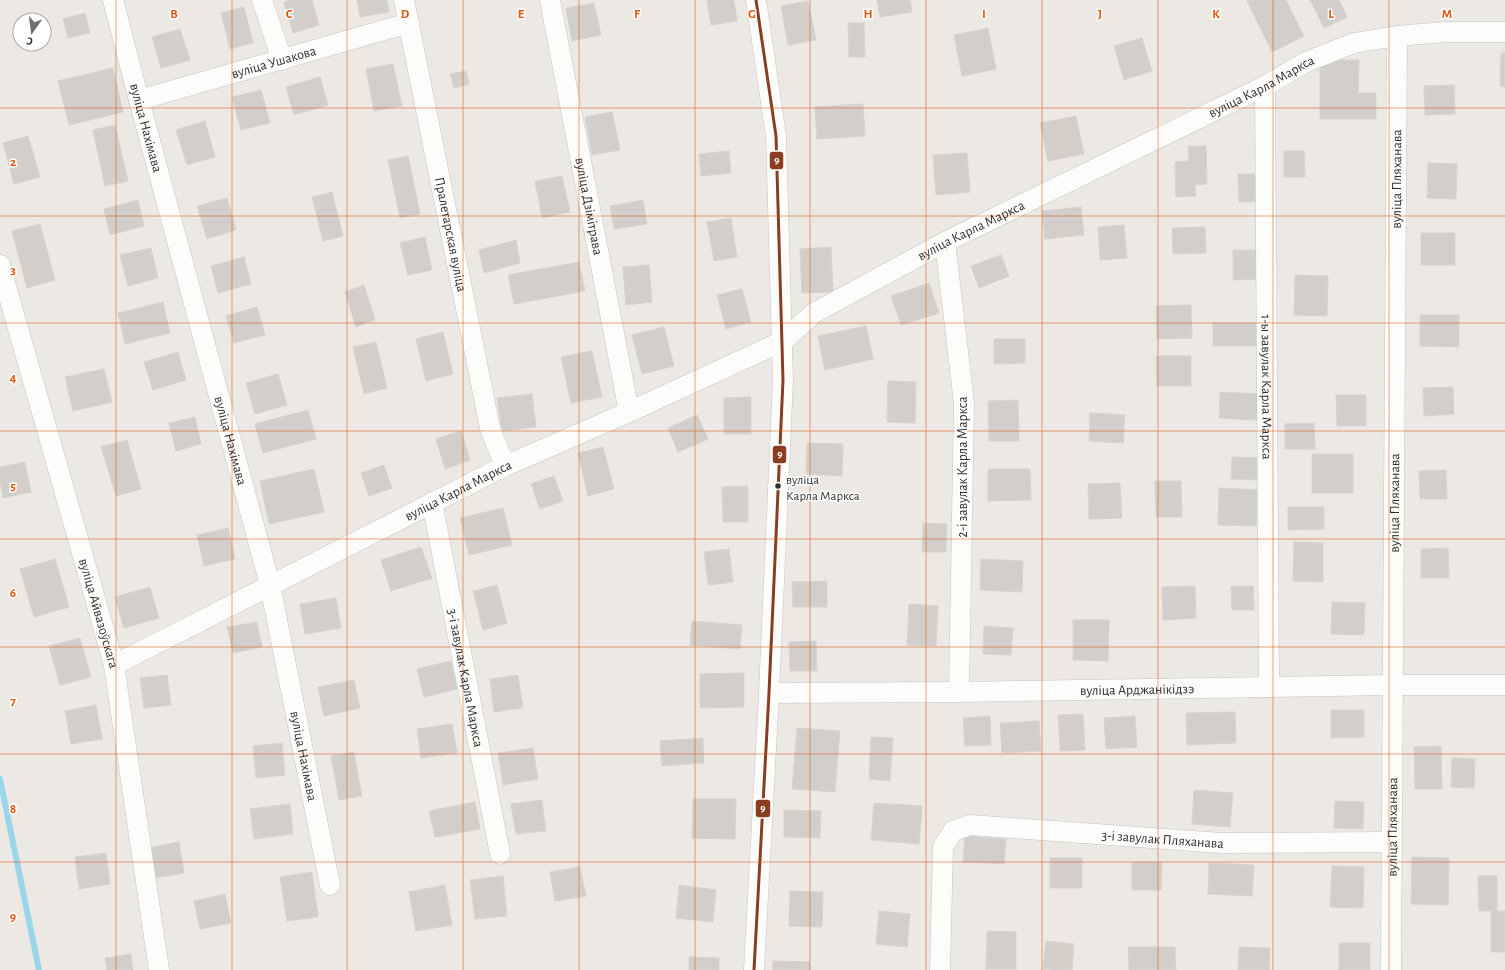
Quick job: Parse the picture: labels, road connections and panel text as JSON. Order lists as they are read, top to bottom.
{
  "streets": {
    "street": [
      "вуліца Ушакова",
      "вуліца Карла Маркса",
      "вуліца Нахімава",
      "вуліца Пляханава",
      "вуліца Дзімітрава",
      "Пралетарская вуліца",
      "1-ы завулак Карла Маркса",
      "2-і завулак Карла Маркса",
      "вуліца Айвазоўскага",
      "3-і завулак Карла Маркса",
      "вуліца Арджанікідзэ",
      "3-і завулак Пляханава"
    ]
  },
  "crossings": [
    ["вуліца Ушакова", "вуліца Нахімава"],
    ["вуліца Ушакова", "Пралетарская вуліца"],
    ["вуліца Карла Маркса", "вуліца Нахімава"],
    ["вуліца Карла Маркса", "вуліца Пляханава"],
    ["вуліца Карла Маркса", "вуліца Дзімітрава"],
    ["вуліца Карла Маркса", "Пралетарская вуліца"],
    ["вуліца Карла Маркса", "1-ы завулак Карла Маркса"],
    ["вуліца Карла Маркса", "2-і завулак Карла Маркса"],
    ["вуліца Карла Маркса", "вуліца Айвазоўскага"],
    ["вуліца Карла Маркса", "3-і завулак Карла Маркса"],
    ["вуліца Пляханава", "вуліца Арджанікідзэ"],
    ["вуліца Пляханава", "3-і завулак Пляханава"],
    ["1-ы завулак Карла Маркса", "вуліца Арджанікідзэ"],
    ["2-і завулак Карла Маркса", "вуліца Арджанікідзэ"]
  ],
  "places": ["вуліца Карла Маркса"],
  "lines": ["transit line 9"],
  "north": "bottom",
  "grid": {
    "columns": [
      "B",
      "C",
      "D",
      "E",
      "F",
      "G",
      "H",
      "I",
      "J",
      "K",
      "L",
      "M"
    ],
    "rows": [
      "2",
      "3",
      "4",
      "5",
      "6",
      "7",
      "8",
      "9"
    ]
  }
}
